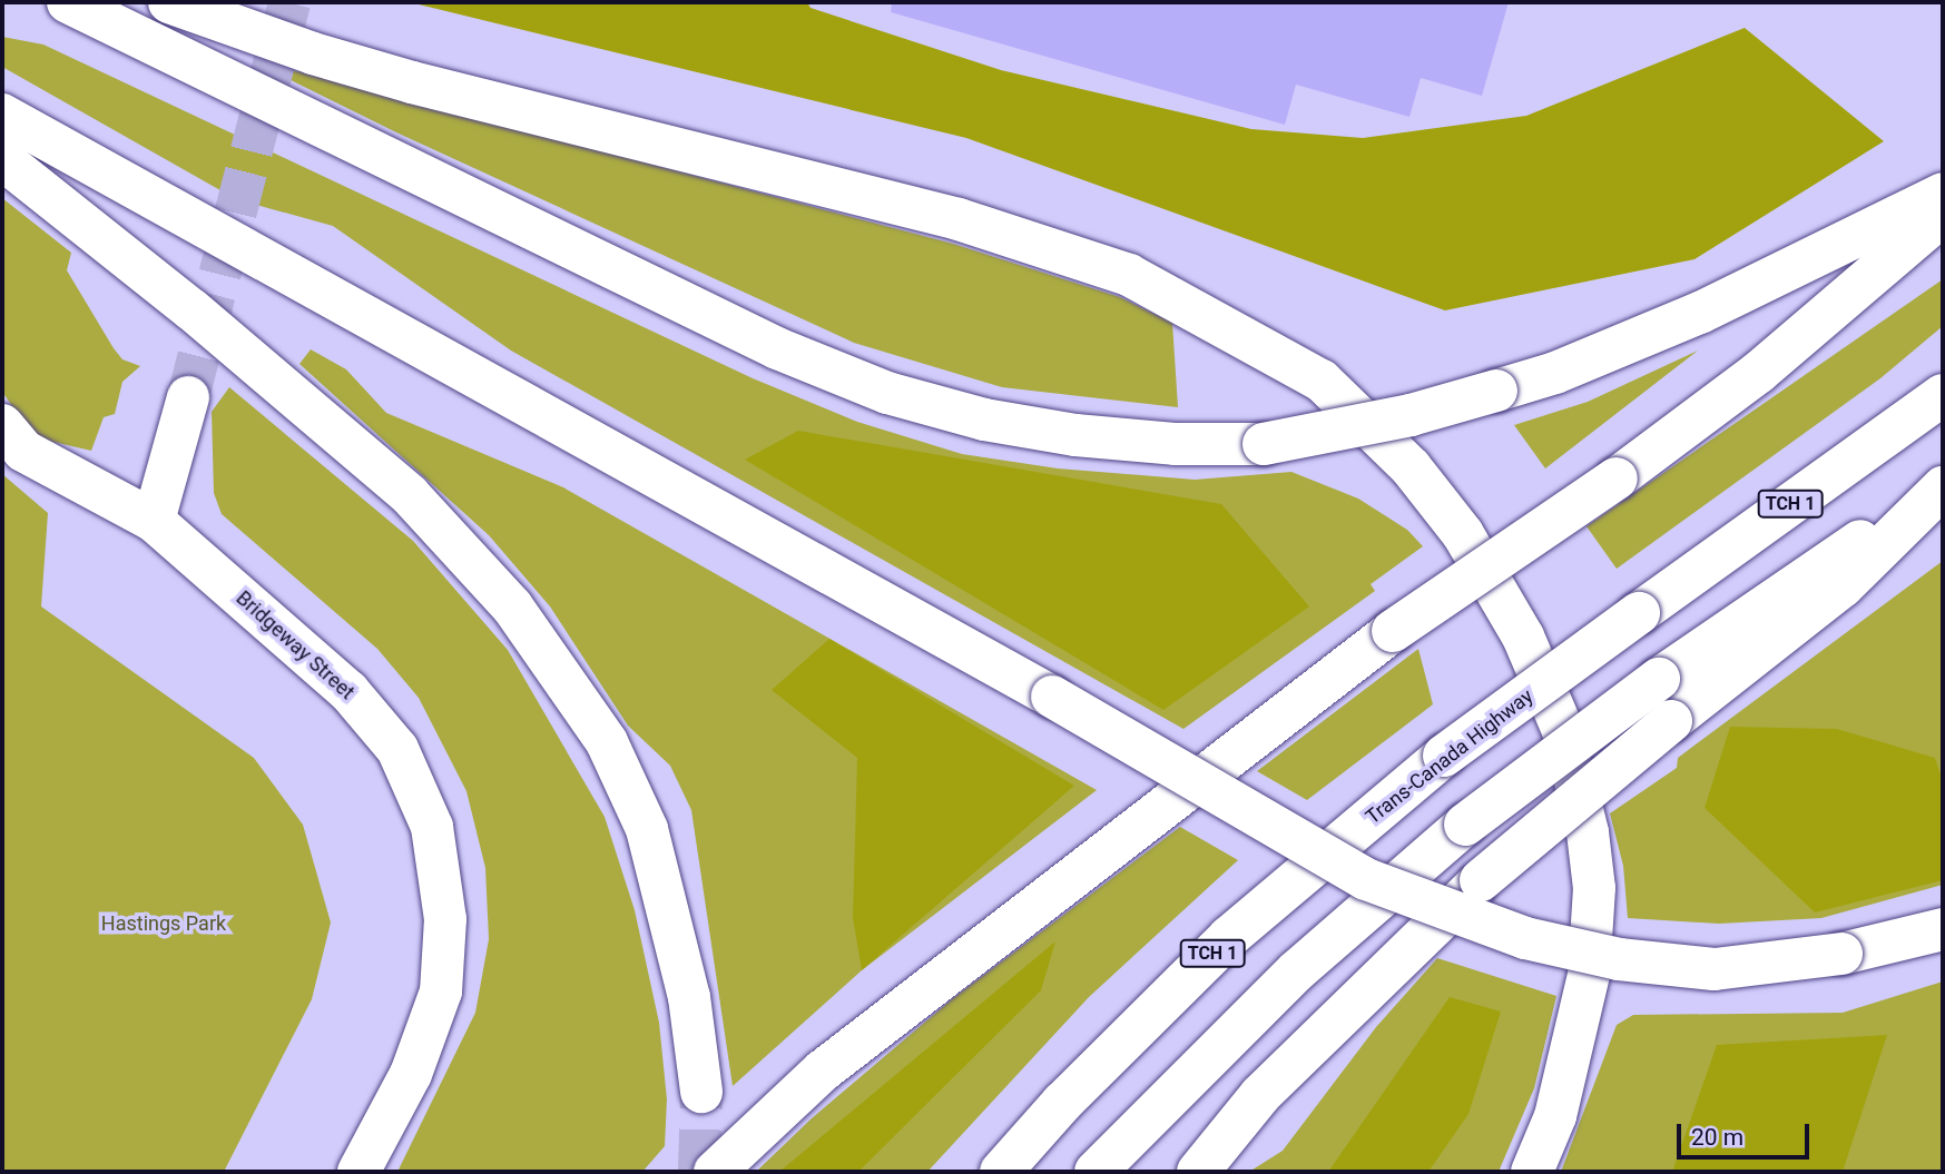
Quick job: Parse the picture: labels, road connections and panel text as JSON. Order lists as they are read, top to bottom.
{
  "streets": {
    "main road": ["TCH 1", "Bridgeway Street", "Trans-Canada Highway"]
  },
  "parks": ["Hastings Park"],
  "scale_bar": "20 m"
}
